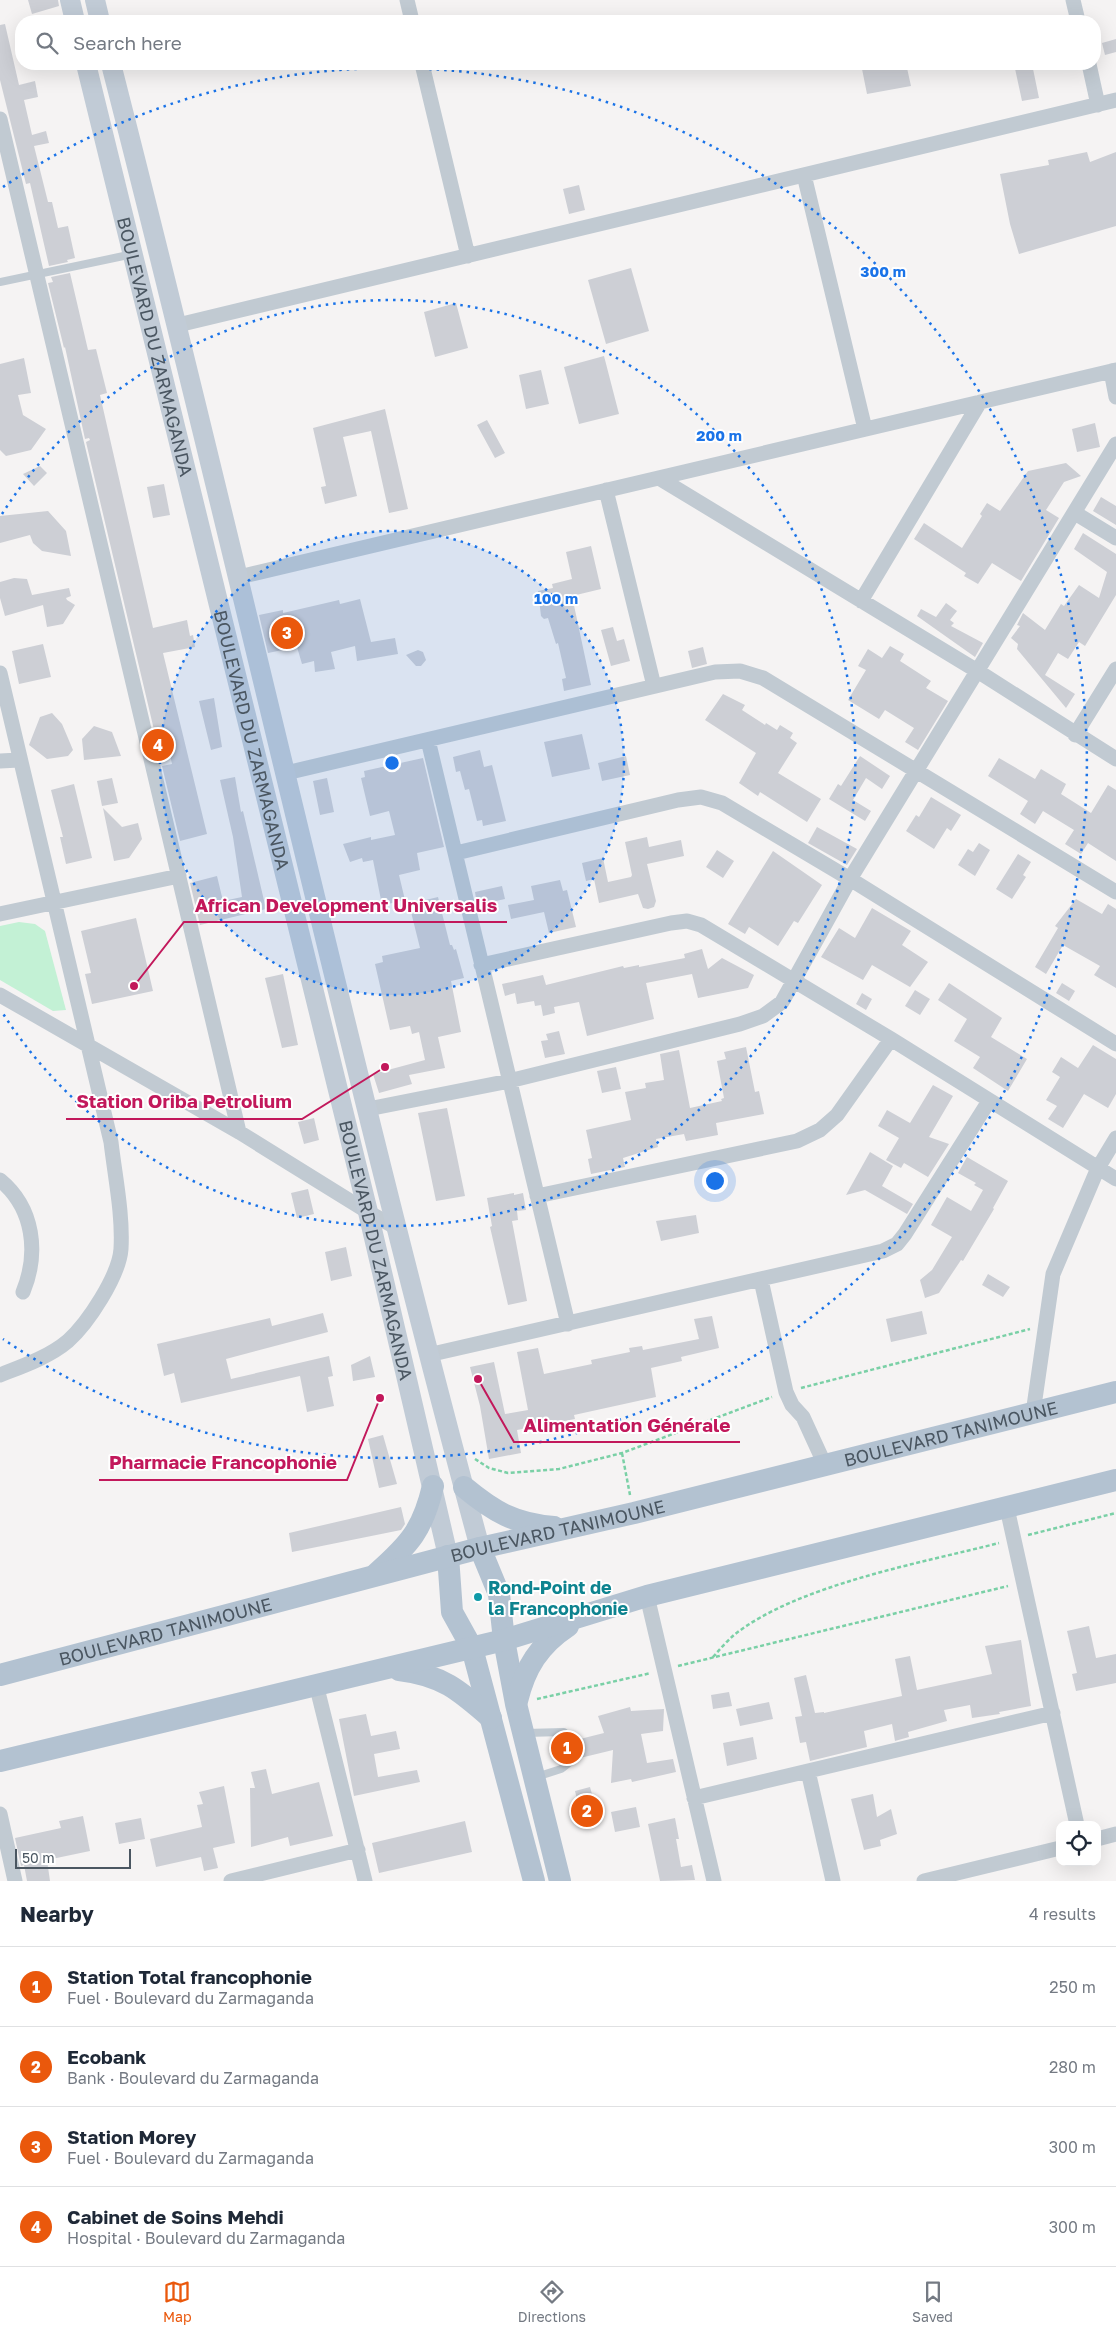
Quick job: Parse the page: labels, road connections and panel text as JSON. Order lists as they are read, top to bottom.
{
  "streets": {
    "main road": ["BOULEVARD DU ZARMAGANDA", "BOULEVARD TANIMOUNE"]
  },
  "crossings": [
    ["BOULEVARD DU ZARMAGANDA", "BOULEVARD TANIMOUNE"]
  ],
  "places": [
    "African Development Universalis",
    "Station Oriba Petrolium",
    "Alimentation Générale",
    "Pharmacie Francophonie",
    "Rond-Point de la Francophonie"
  ],
  "scale_bar": "50 m",
  "page": {
    "search": "Search here",
    "pins": [
      "3",
      "4",
      "1",
      "2"
    ],
    "scale": "50 m",
    "heading": ["Nearby", "4 results"],
    "list": [
      {
        "mark": "1",
        "name": "Station Total francophonie",
        "note": "Fuel · Boulevard du Zarmaganda",
        "value": "250 m"
      },
      {
        "mark": "2",
        "name": "Ecobank",
        "note": "Bank · Boulevard du Zarmaganda",
        "value": "280 m"
      },
      {
        "mark": "3",
        "name": "Station Morey",
        "note": "Fuel · Boulevard du Zarmaganda",
        "value": "300 m"
      },
      {
        "mark": "4",
        "name": "Cabinet de Soins Mehdi",
        "note": "Hospital · Boulevard du Zarmaganda",
        "value": "300 m"
      }
    ],
    "nav": ["Map", "Directions", "Saved"]
  },
  "rings": ["300 m", "200 m", "100 m"]
}
